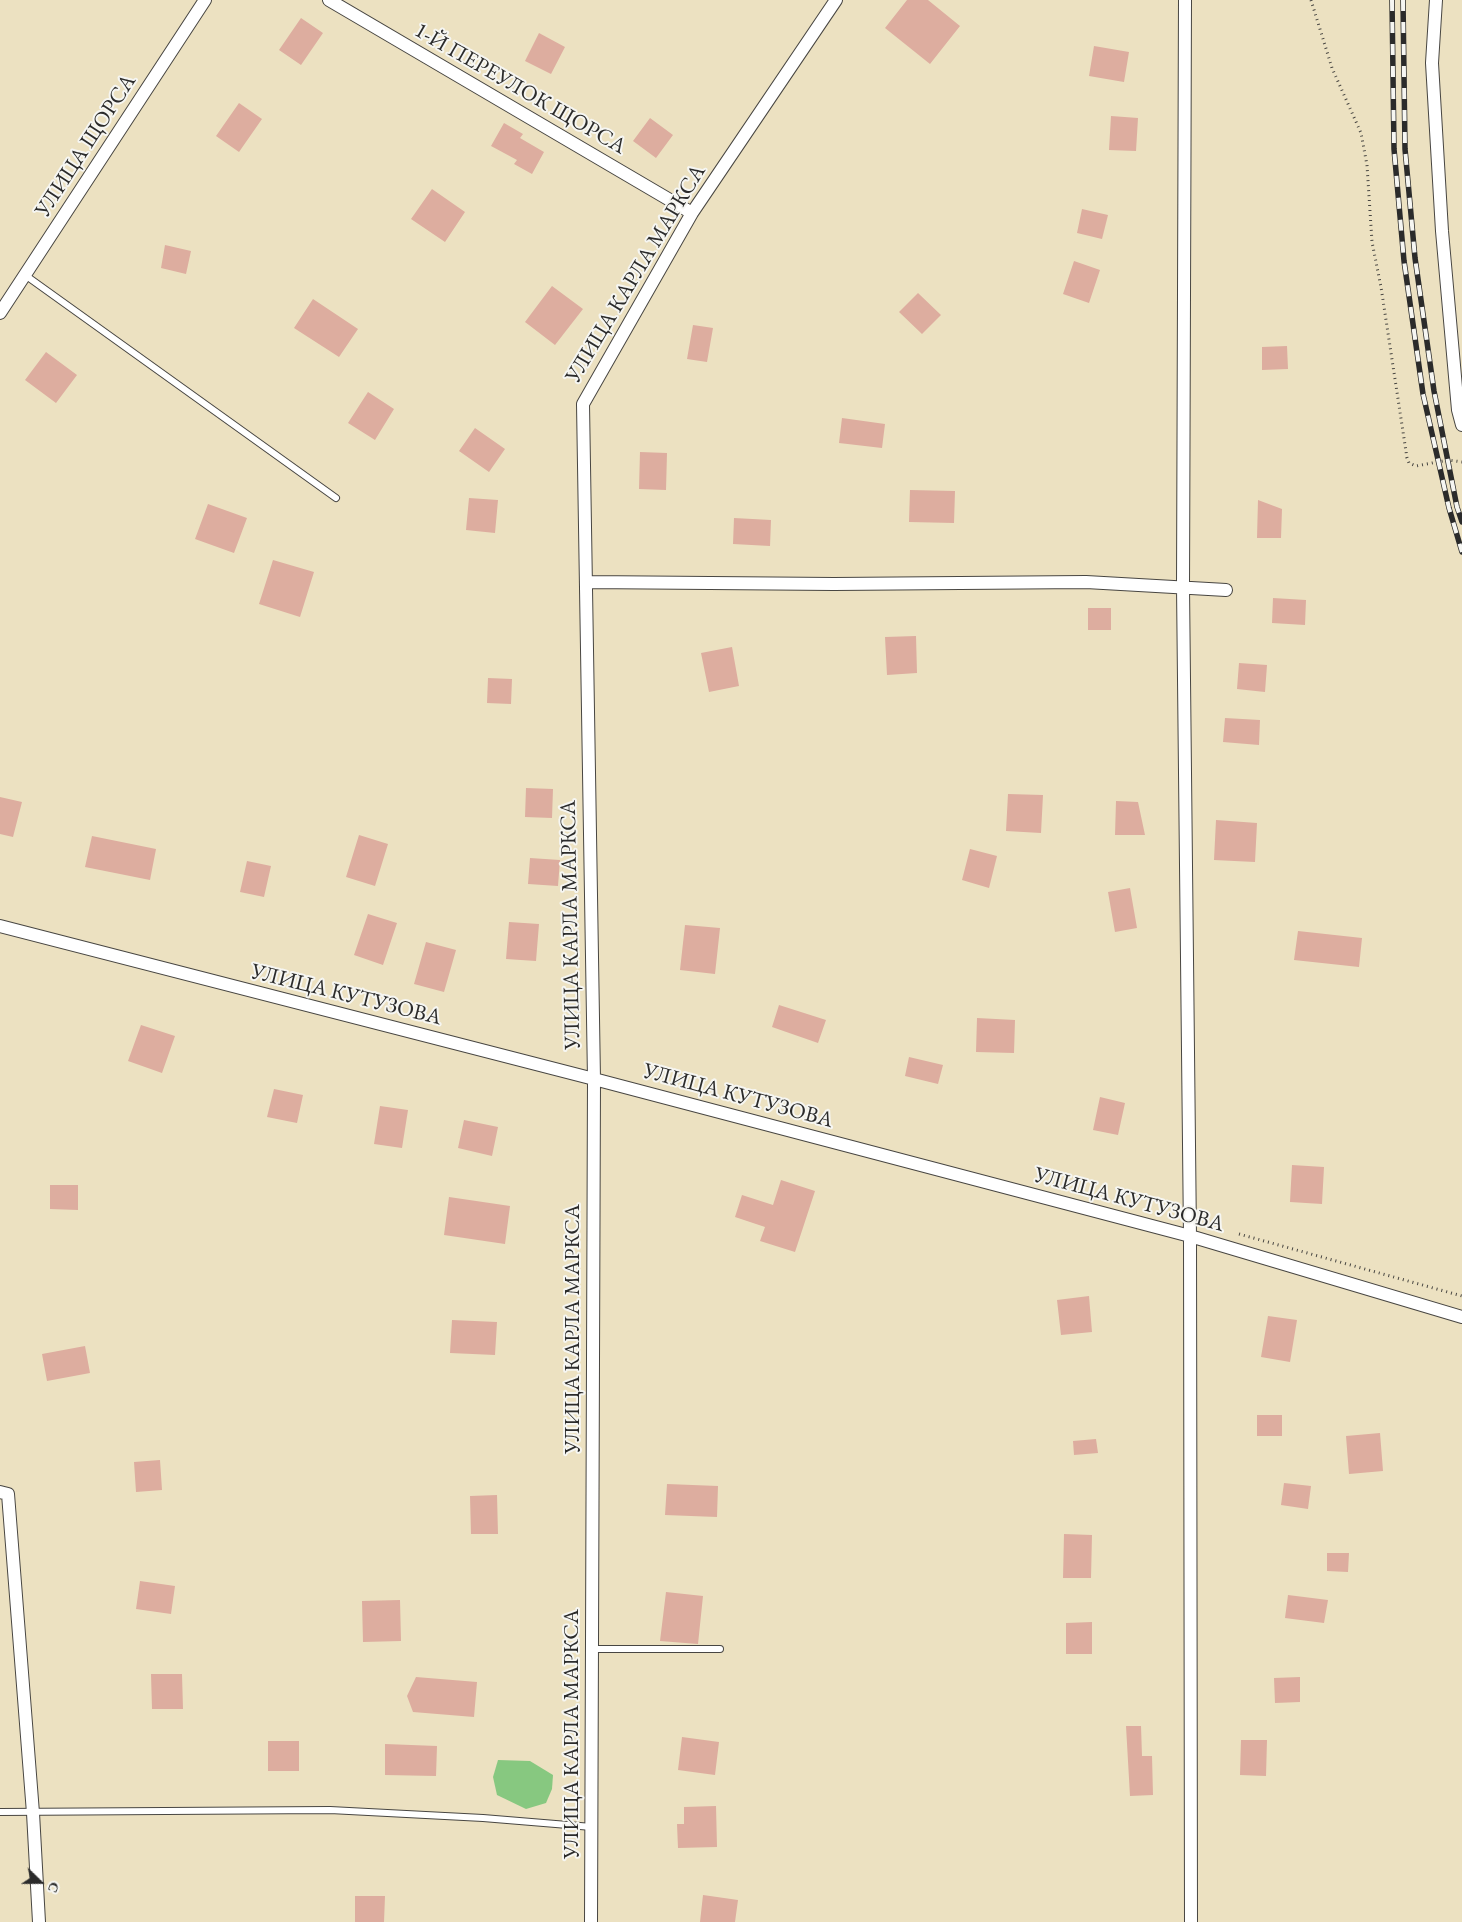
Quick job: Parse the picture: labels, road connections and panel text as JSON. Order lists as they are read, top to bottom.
{
  "streets": {
    "street": [
      "1-Й ПЕРЕУЛОК ЩОРСА",
      "УЛИЦА ЩОРСА",
      "УЛИЦА КАРЛА МАРКСА",
      "УЛИЦА КУТУЗОВА"
    ]
  },
  "crossings": [
    ["1-Й ПЕРЕУЛОК ЩОРСА", "УЛИЦА КАРЛА МАРКСА"],
    ["УЛИЦА КАРЛА МАРКСА", "УЛИЦА КУТУЗОВА"]
  ],
  "north": "right"
}
